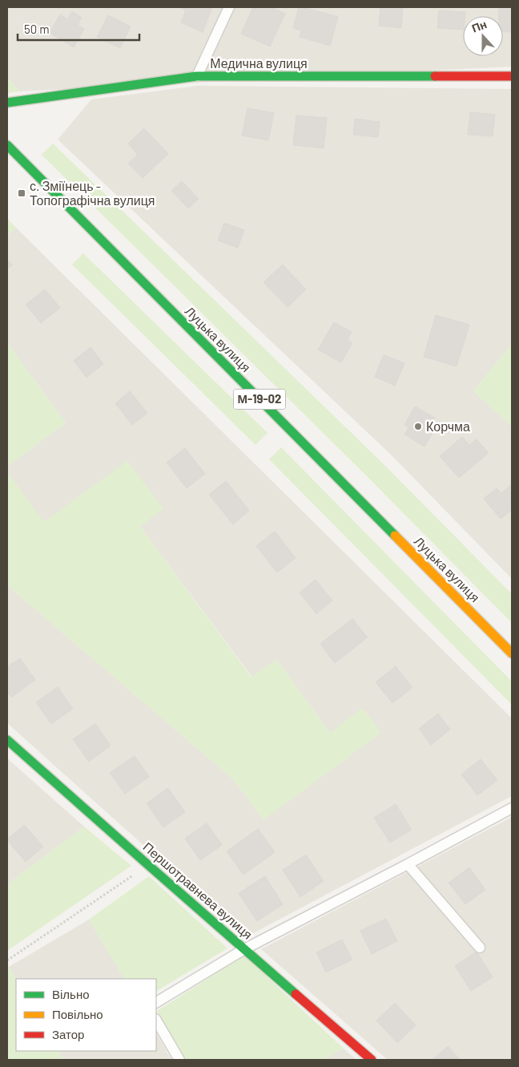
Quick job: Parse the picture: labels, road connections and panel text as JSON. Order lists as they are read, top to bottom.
{
  "streets": {
    "street": [
      "Медична вулиця",
      "Луцька вулиця",
      "М-19-02",
      "Першотравнева вулиця"
    ]
  },
  "places": {
    "transit": ["с. Зміїнець - Топографічна вулиця"],
    "other": ["Корчма"]
  },
  "legend": ["Вільно", "Повільно", "Затор"],
  "scale_bar": "50 m",
  "north": "top"
}
